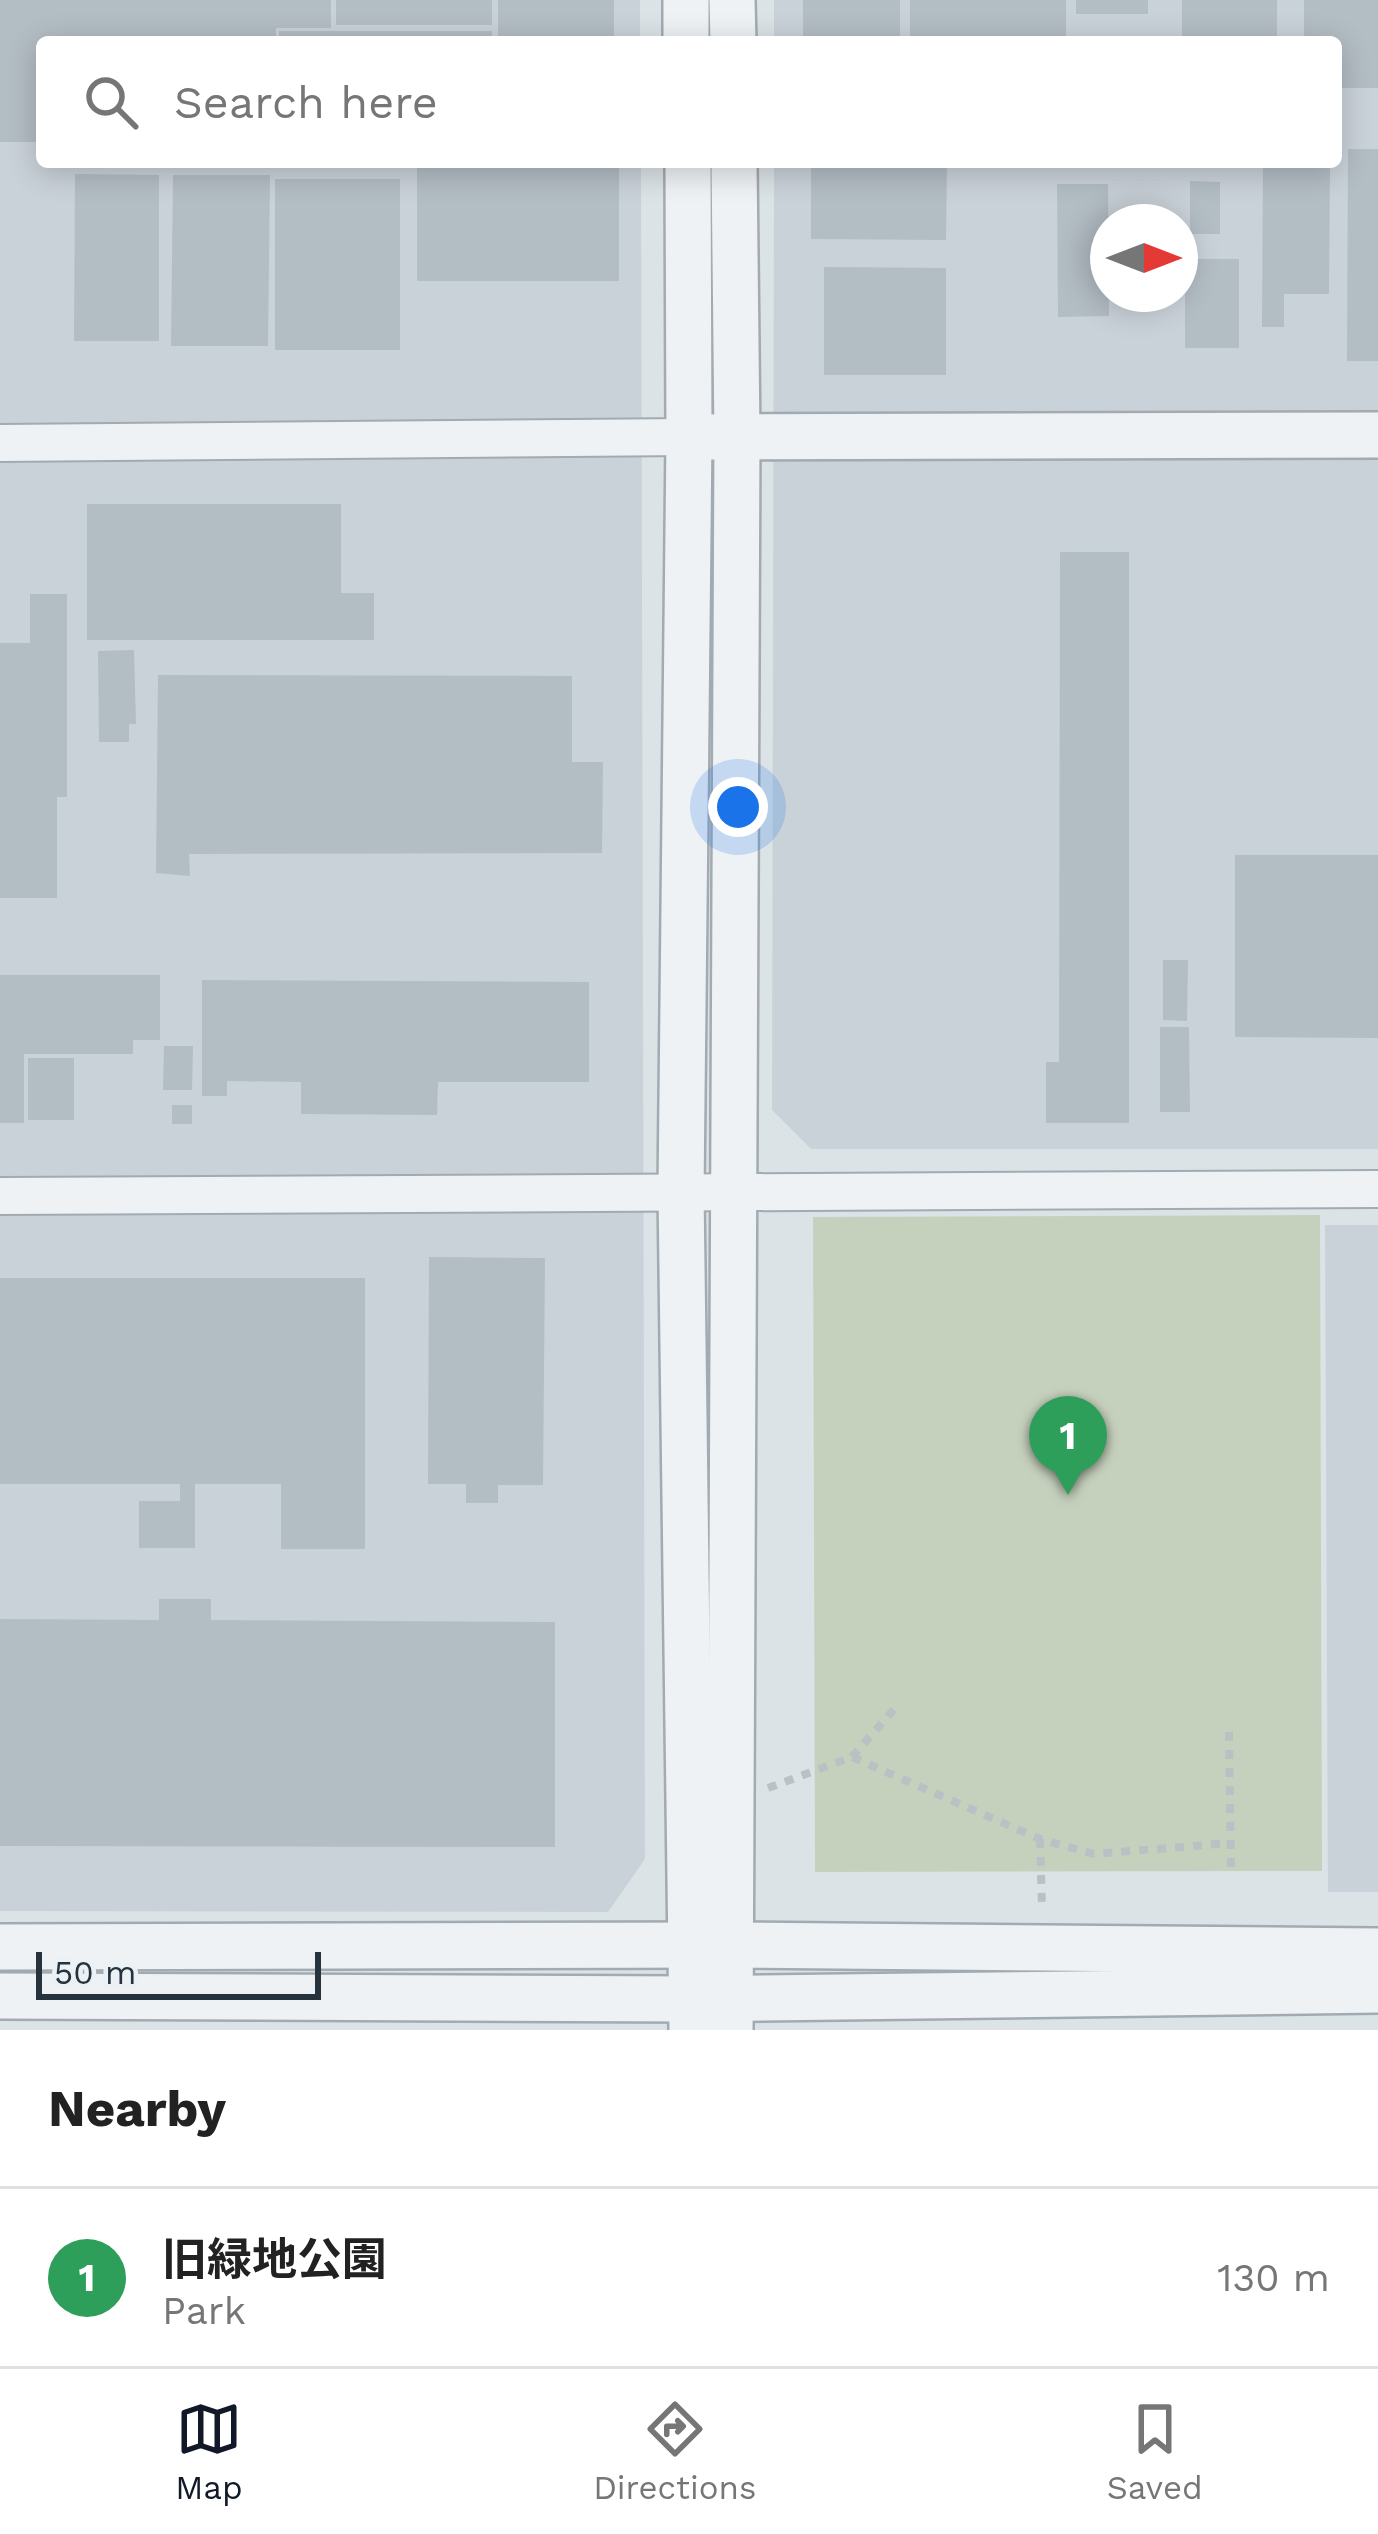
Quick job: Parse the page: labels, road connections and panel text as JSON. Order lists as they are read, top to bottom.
{
  "scale_bar": "50 m",
  "north": "right",
  "page": {
    "search": "Search here",
    "pins": "1",
    "scale": "50 m",
    "heading": "Nearby",
    "list": [
      {
        "mark": "1",
        "name": "旧緑地公園",
        "note": "Park",
        "value": "130 m"
      }
    ],
    "nav": ["Map", "Directions", "Saved"]
  }
}
